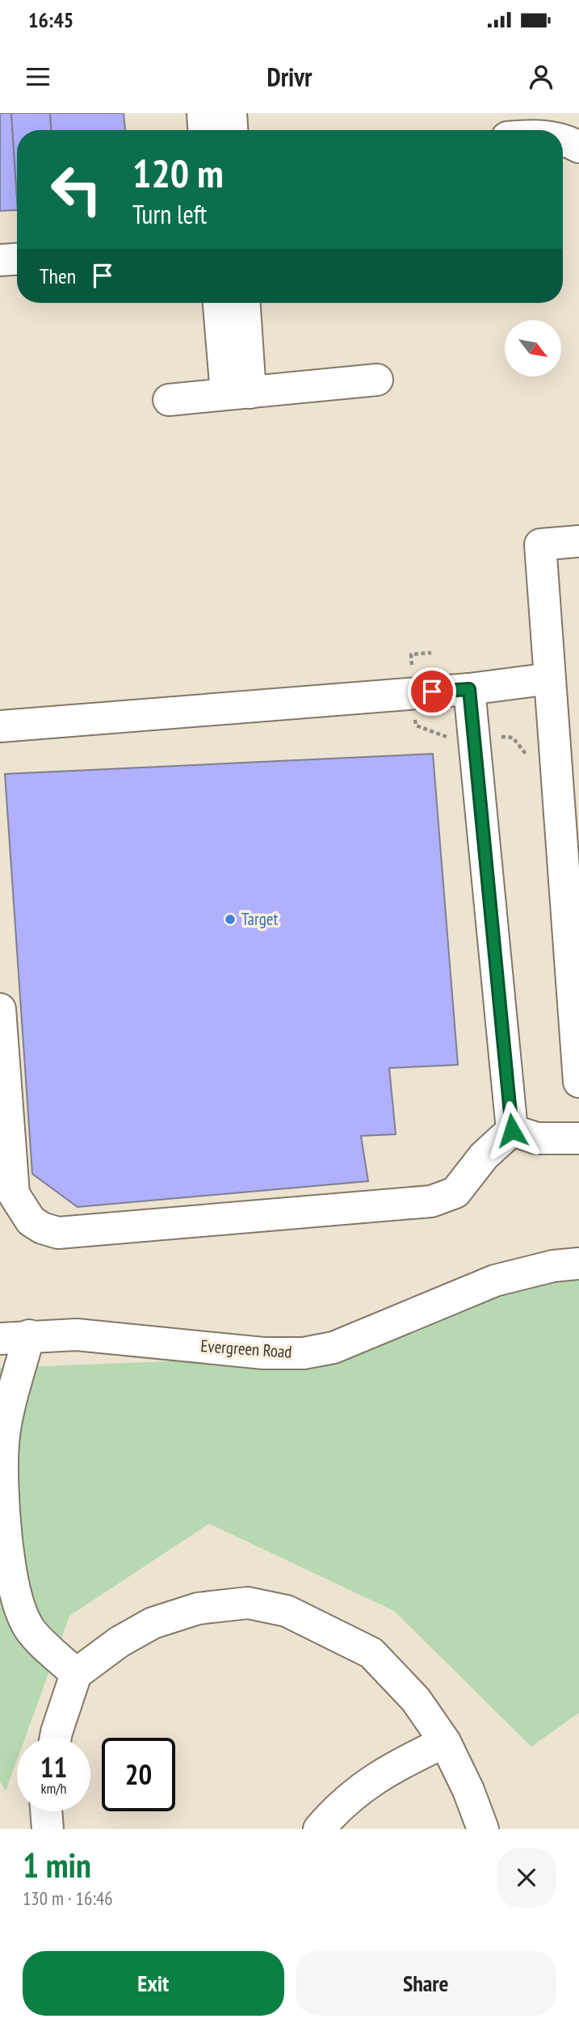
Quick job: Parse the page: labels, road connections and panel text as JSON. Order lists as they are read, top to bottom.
{
  "streets": {
    "street": ["Evergreen Road"]
  },
  "places": ["Target"],
  "north": "bottom right",
  "page": {
    "status": "16:45",
    "header": "Drivr",
    "turn": ["120 m", "Turn left"],
    "then": "Then",
    "speed": "11 km/h",
    "limit": "20",
    "heading": ["1 min", "130 m · 16:46"],
    "buttons": ["Exit", "Share"]
  }
}
